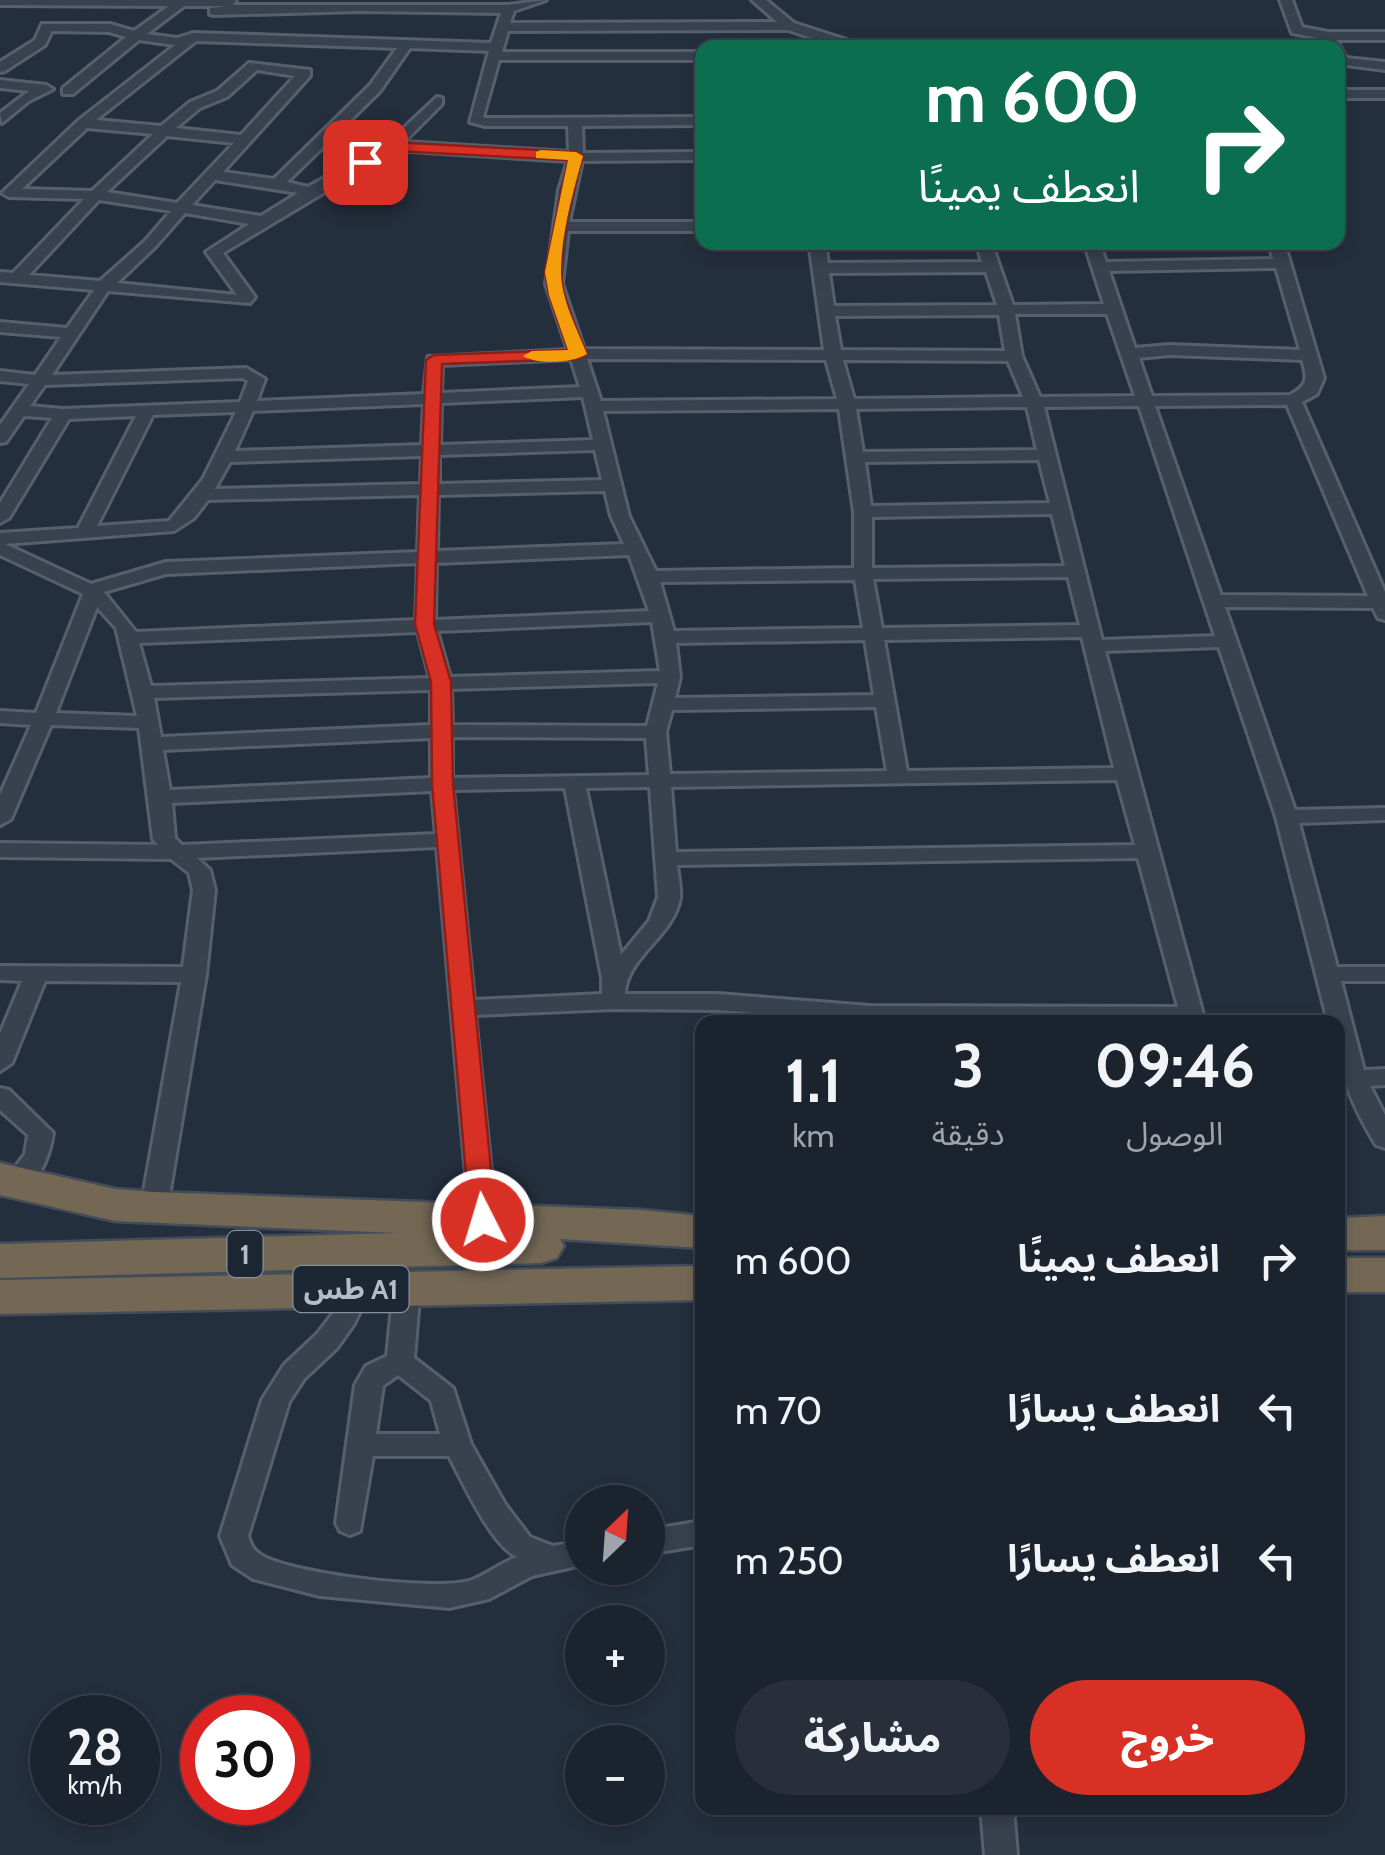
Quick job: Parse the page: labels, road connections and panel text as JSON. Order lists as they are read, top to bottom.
{
  "streets": {
    "highway": ["1", "طس A1"]
  },
  "north": "top right",
  "page": {
    "turn": ["600 m", "انعطف يمينًا"],
    "eta": [
      "09:46",
      "الوصول",
      "3",
      "دقيقة",
      "1.1",
      "km"
    ],
    "list": [
      {
        "name": "انعطف يمينًا",
        "value": "600 m"
      },
      {
        "name": "انعطف يسارًا",
        "value": "70 m"
      },
      {
        "name": "انعطف يسارًا",
        "value": "250 m"
      }
    ],
    "map_buttons": ["+", "−"],
    "buttons": ["خروج", "مشاركة"],
    "speed": "28 km/h",
    "limit": "30"
  }
}
